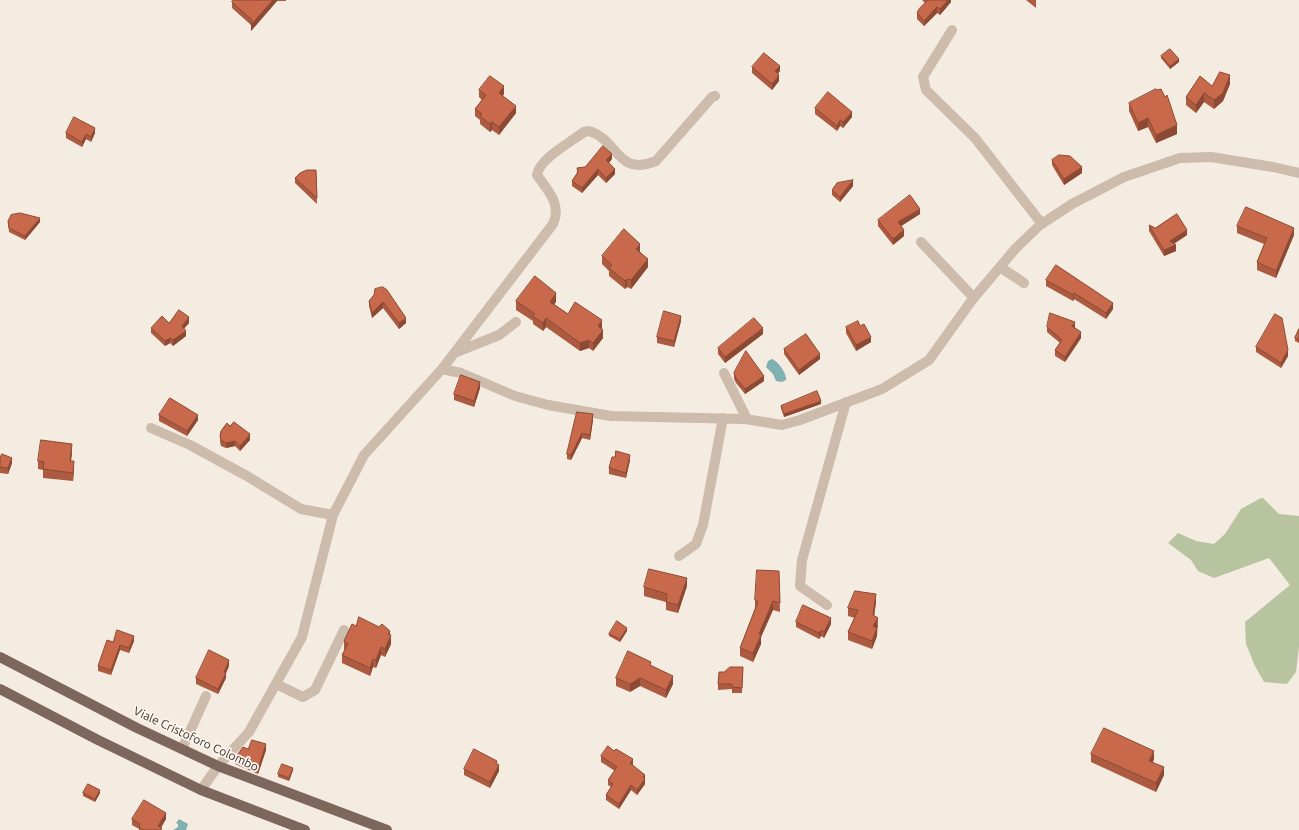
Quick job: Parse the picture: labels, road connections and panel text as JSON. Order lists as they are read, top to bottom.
{
  "streets": {
    "main road": ["Viale Cristoforo Colombo"]
  }
}
